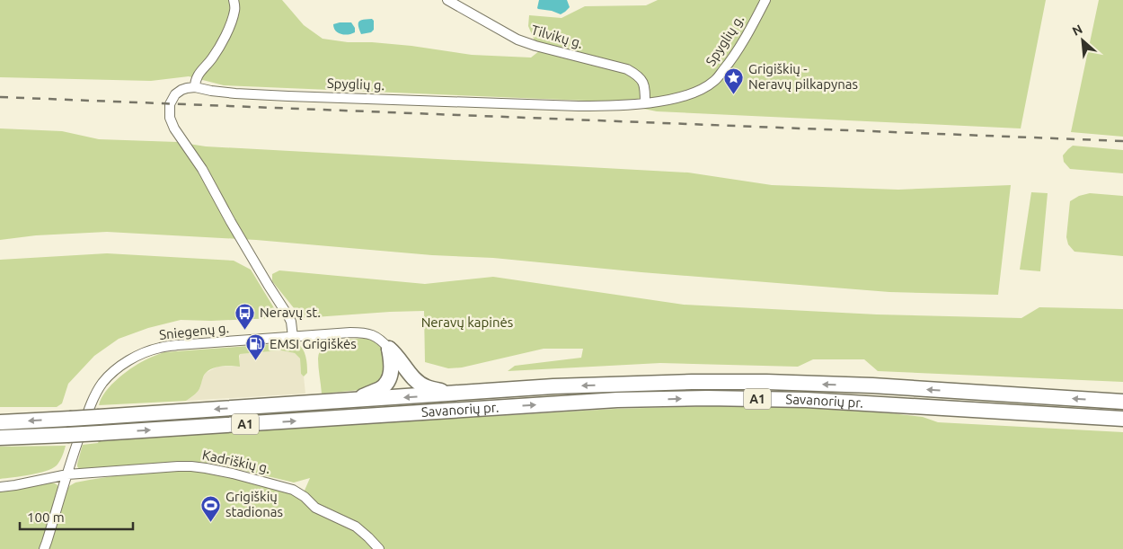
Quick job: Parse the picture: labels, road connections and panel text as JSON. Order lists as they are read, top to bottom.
{
  "streets": {
    "highway": ["A1", "Savanorių pr."],
    "street": [
      "Tilvikų g.",
      "Spyglių g.",
      "Sniegenų g.",
      "Kadriškių g."
    ]
  },
  "crossings": [
    ["Tilvikų g.", "Spyglių g."],
    ["Spyglių g.", "Sniegenų g."],
    ["Sniegenų g.", "Kadriškių g."],
    ["A1", "Savanorių pr."]
  ],
  "parks": ["Neravų kapinės"],
  "places": {
    "place": ["Grigiškių - Neravų pilkapynas"],
    "bus stop": ["Neravų st."],
    "fuel station": ["EMSI Grigiškės"],
    "sports": ["Grigiškių stadionas"]
  },
  "scale_bar": "100 m",
  "north": "top left"
}
